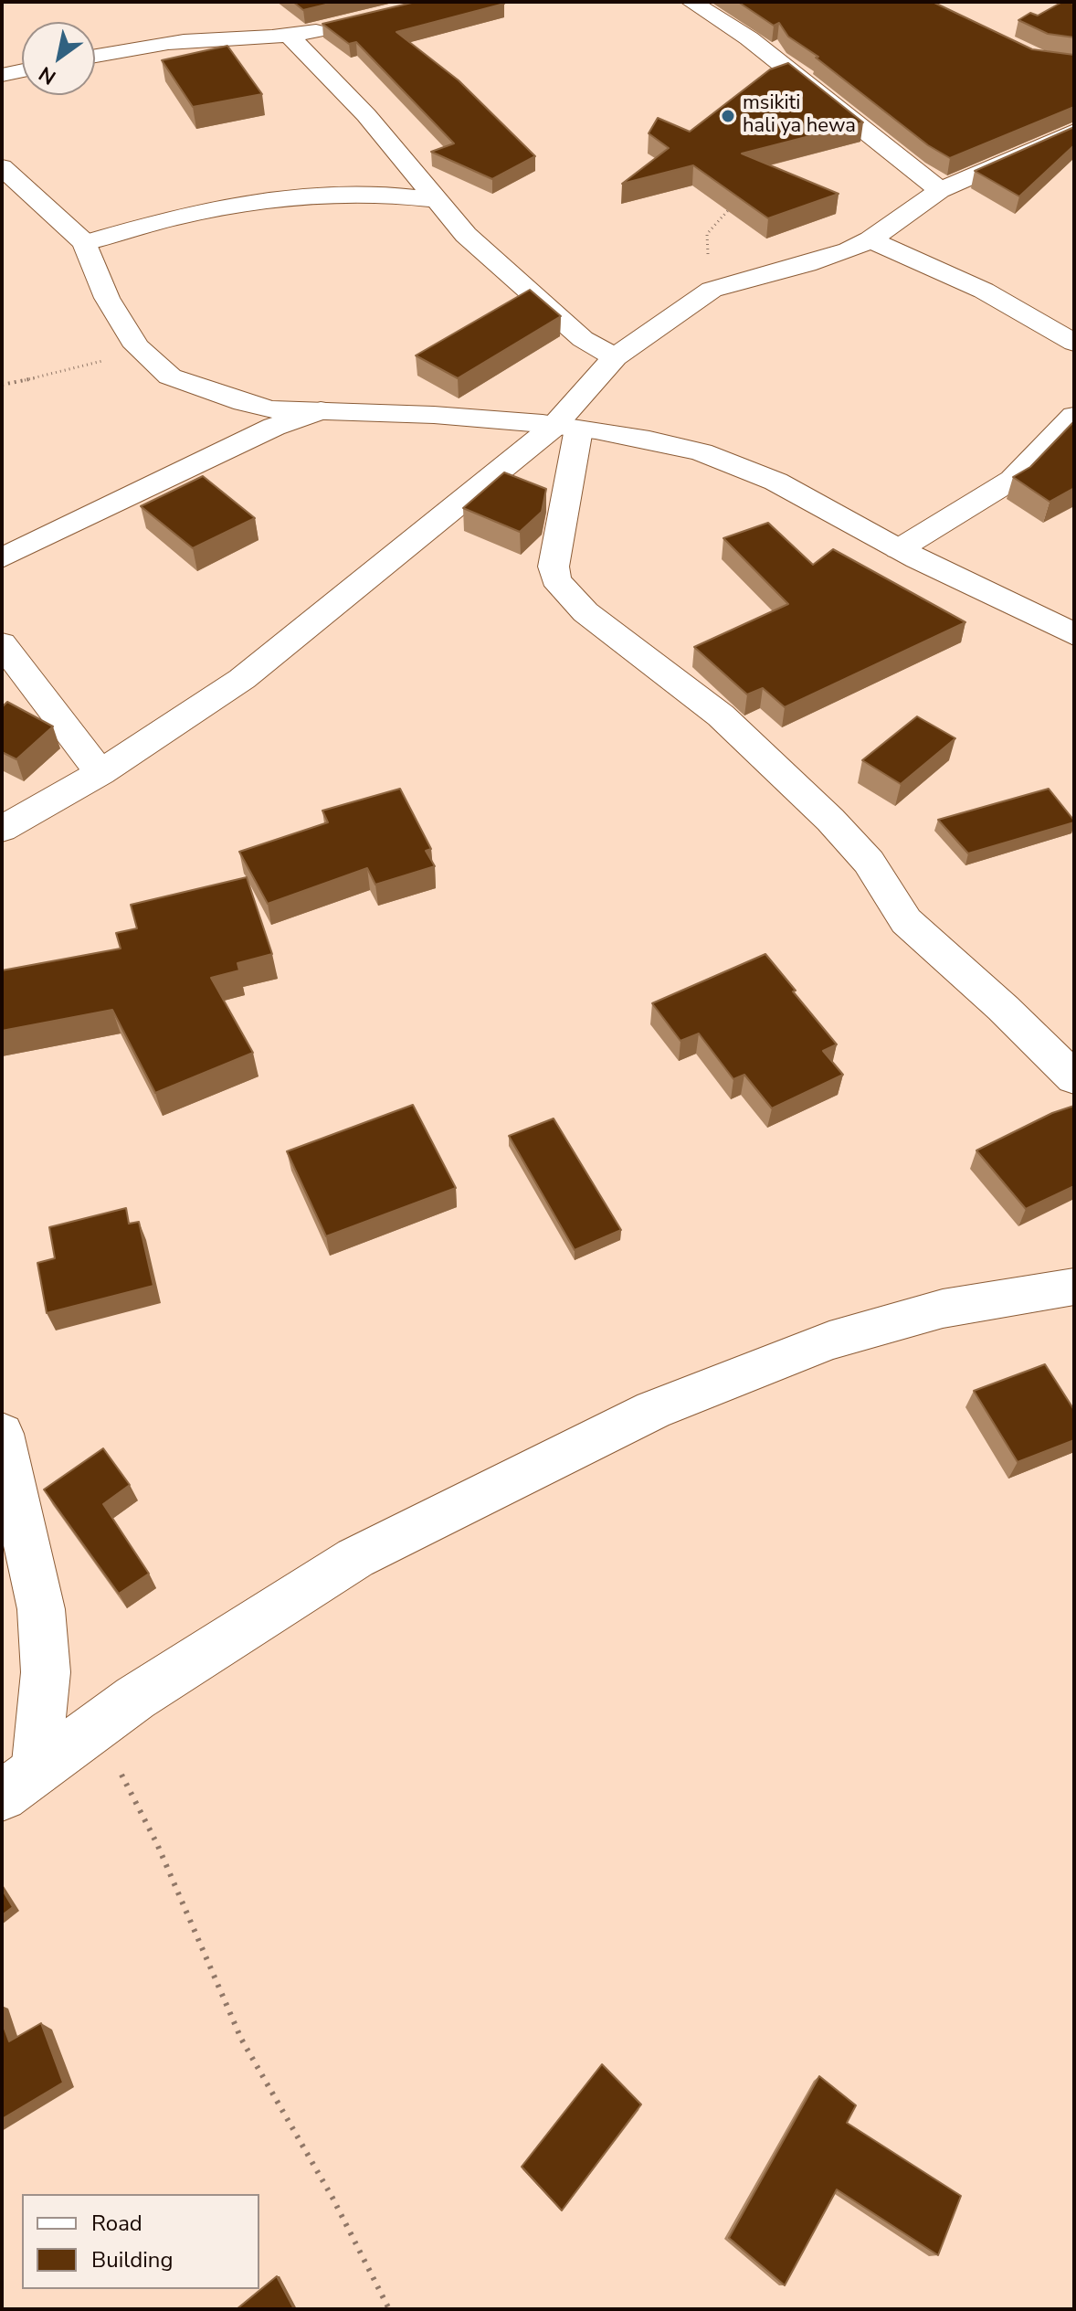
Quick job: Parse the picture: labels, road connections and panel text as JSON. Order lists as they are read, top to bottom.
{
  "places": ["msikiti hali ya hewa"],
  "legend": ["Road", "Building"],
  "north": "bottom left"
}
